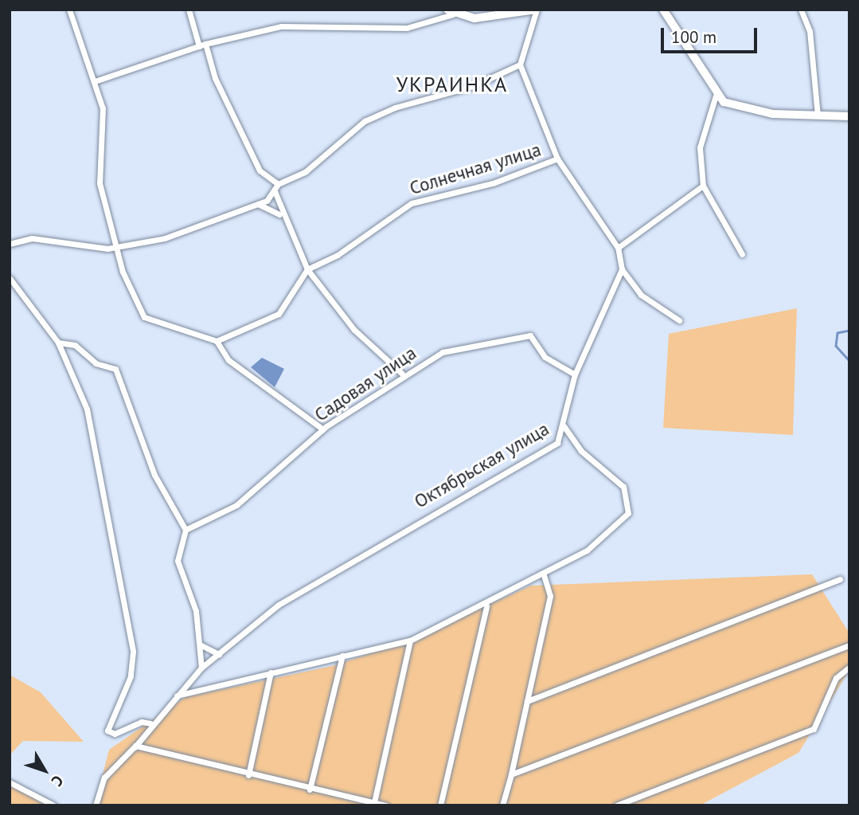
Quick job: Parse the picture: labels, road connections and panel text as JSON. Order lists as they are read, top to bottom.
{
  "streets": {
    "street": ["Солнечная улица", "Садовая улица", "Октябрьская улица"]
  },
  "crossings": [
    ["Садовая улица", "Октябрьская улица"]
  ],
  "districts": ["УКРАИНКА"],
  "scale_bar": "100 m",
  "north": "bottom right"
}
